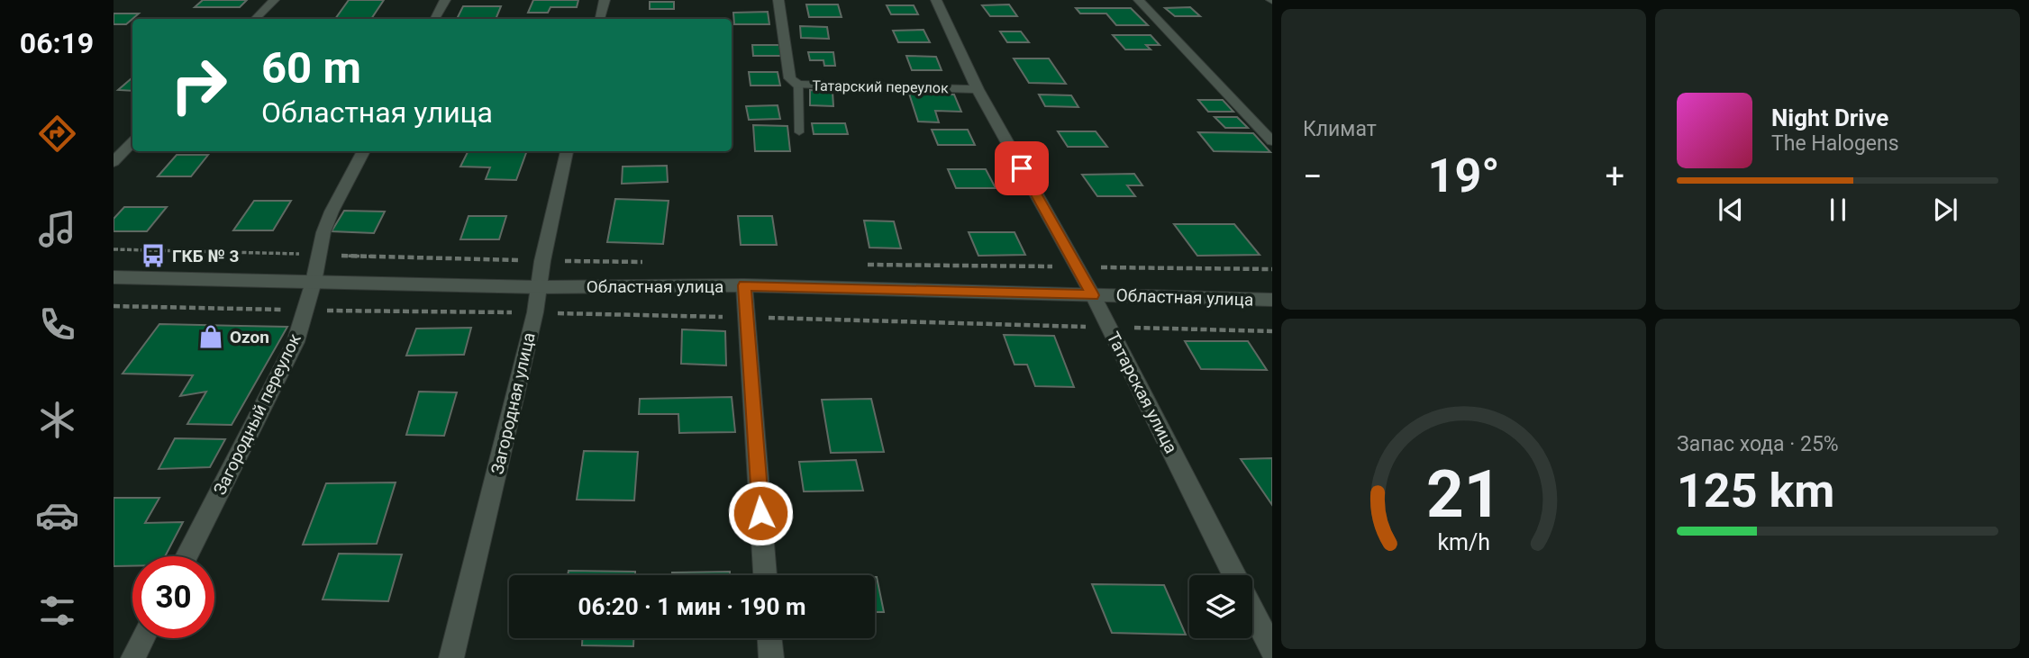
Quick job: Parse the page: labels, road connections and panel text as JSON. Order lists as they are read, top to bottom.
{
  "streets": {
    "street": [
      "Татарский переулок",
      "Областная улица",
      "Татарская улица",
      "Загородная улица",
      "Загородный переулок"
    ]
  },
  "crossings": [
    ["Татарский переулок", "Татарская улица"],
    ["Областная улица", "Татарская улица"],
    ["Областная улица", "Загородная улица"],
    ["Областная улица", "Загородный переулок"]
  ],
  "places": {
    "bus stop": ["ГКБ № 3"],
    "shop": ["Ozon"]
  },
  "page": {
    "tabs": "06:19",
    "tile": [
      "Климат",
      ["Запас хода · 25%", "125 km"]
    ],
    "turn": ["60 m", "Областная улица"],
    "song": ["Night Drive", "The Halogens"],
    "heat": ["−", "19°", "+"],
    "limit": "30",
    "trip": "06:20 · 1 мин · 190 m",
    "gauge": ["21", "km/h"]
  }
}
